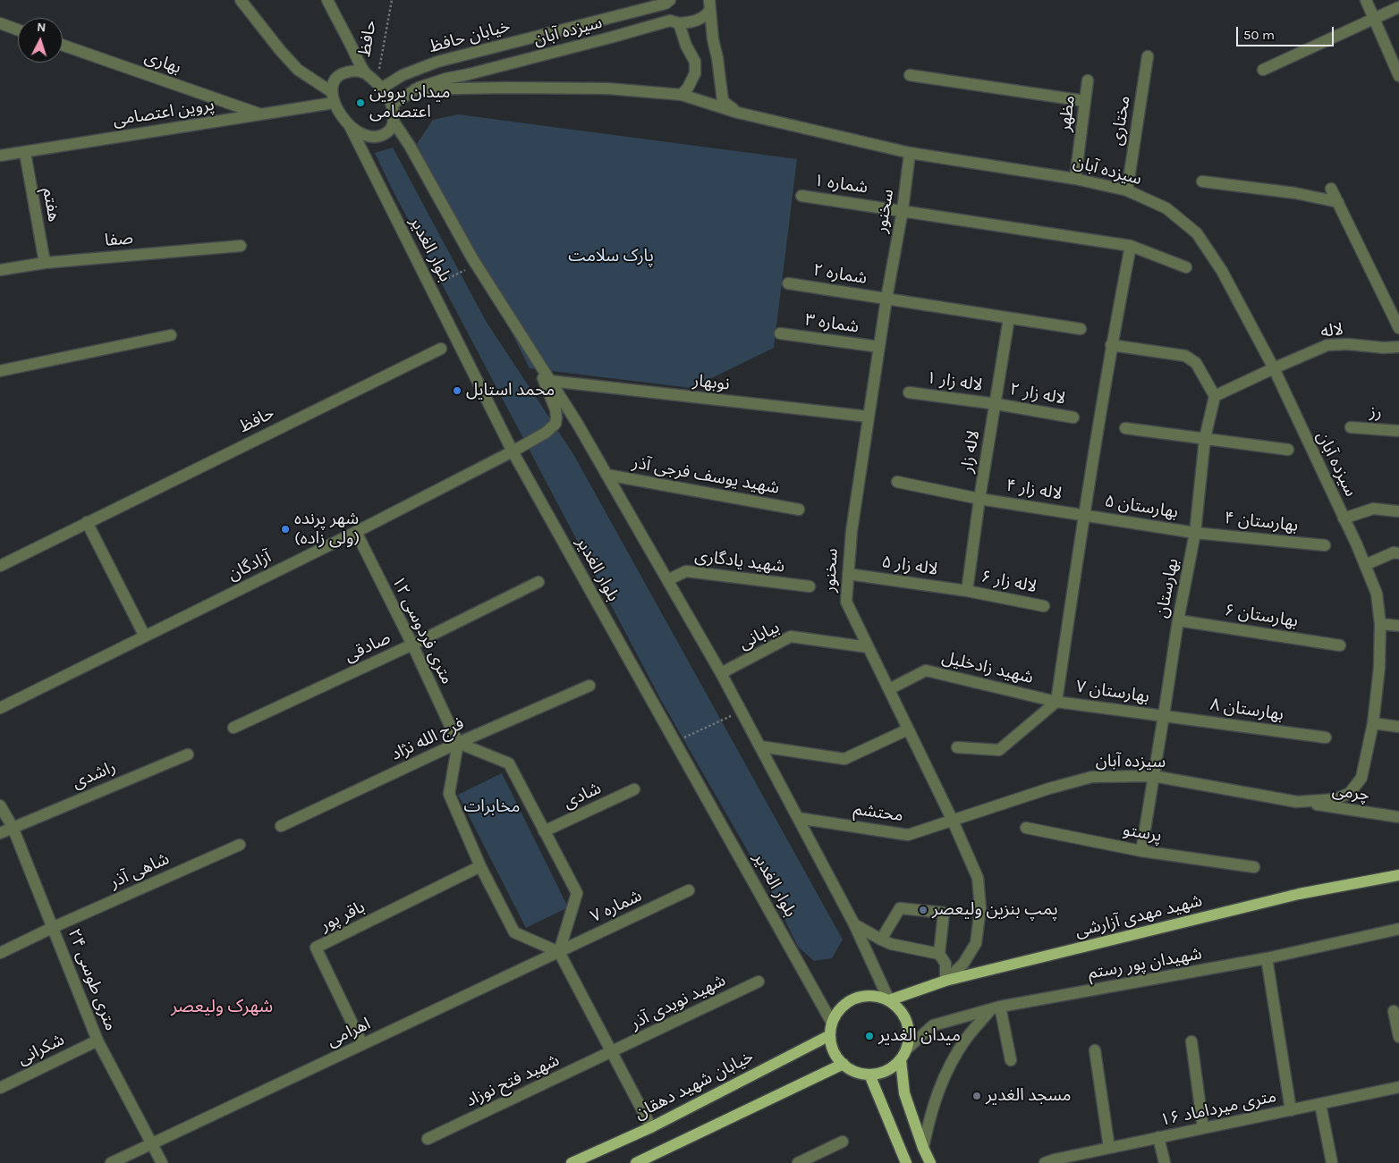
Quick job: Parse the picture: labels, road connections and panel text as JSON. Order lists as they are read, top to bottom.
{
  "streets": {
    "main road": ["شهید مهدی آزارشی", "خیابان شهید دهقان"],
    "street": [
      "سیزده آبان",
      "خیابان حافظ",
      "حافظ",
      "بهاری",
      "پروین اعتصامی",
      "مظهر",
      "مختاری",
      "شماره ۱",
      "هفتم",
      "سخنور",
      "صفا",
      "بلوار الغدیر",
      "شماره ۲",
      "شماره ۳",
      "لاله",
      "لاله زار ۱",
      "نوبهار",
      "لاله زار ۲",
      "رز",
      "لاله زار",
      "شهید یوسف فرجی آذر",
      "لاله زار ۴",
      "بهارستان ۵",
      "بهارستان ۴",
      "شهید یادگاری",
      "آزادگان",
      "لاله زار ۵",
      "لاله زار ۶",
      "بهارستان",
      "بهارستان ۶",
      "۱۲ متری فردوسی",
      "بیابانی",
      "صادقی",
      "شهید زادخلیل",
      "بهارستان ۷",
      "بهارستان ۸",
      "فرج الله نژاد",
      "راشدی",
      "چرمی",
      "شادی",
      "محتشم",
      "پرستو",
      "شاهی آذر",
      "شماره ۷",
      "باقر پور",
      "شهیدان پور رستم",
      "۲۴ متری طوسی",
      "شهید نویدی آذر",
      "اهرامی",
      "شکرانی",
      "شهید فتح نوزاد",
      "۱۶ متری میرداماد"
    ]
  },
  "crossings": [
    ["سیزده آبان", "خیابان حافظ"],
    ["سیزده آبان", "حافظ"],
    ["سیزده آبان", "پروین اعتصامی"],
    ["سیزده آبان", "مظهر"],
    ["سیزده آبان", "مختاری"],
    ["سیزده آبان", "سخنور"],
    ["سیزده آبان", "بلوار الغدیر"],
    ["سیزده آبان", "لاله"],
    ["سیزده آبان", "بهارستان"],
    ["سیزده آبان", "چرمی"],
    ["سیزده آبان", "محتشم"],
    ["خیابان حافظ", "حافظ"],
    ["خیابان حافظ", "پروین اعتصامی"],
    ["خیابان حافظ", "بلوار الغدیر"],
    ["حافظ", "پروین اعتصامی"],
    ["حافظ", "بلوار الغدیر"],
    ["بهاری", "پروین اعتصامی"],
    ["پروین اعتصامی", "هفتم"],
    ["پروین اعتصامی", "بلوار الغدیر"],
    ["شماره ۱", "سخنور"],
    ["هفتم", "صفا"],
    ["سخنور", "شماره ۲"],
    ["سخنور", "شماره ۳"],
    ["سخنور", "نوبهار"],
    ["سخنور", "لاله زار ۵"],
    ["سخنور", "بیابانی"],
    ["سخنور", "شهید زادخلیل"],
    ["سخنور", "محتشم"],
    ["سخنور", "شهید مهدی آزارشی"],
    ["بلوار الغدیر", "نوبهار"],
    ["بلوار الغدیر", "شهید یوسف فرجی آذر"],
    ["بلوار الغدیر", "شهید یادگاری"],
    ["بلوار الغدیر", "آزادگان"],
    ["بلوار الغدیر", "بیابانی"],
    ["بلوار الغدیر", "محتشم"],
    ["بلوار الغدیر", "شهید مهدی آزارشی"],
    ["بلوار الغدیر", "شهیدان پور رستم"],
    ["بلوار الغدیر", "خیابان شهید دهقان"],
    ["شماره ۲", "لاله زار"],
    ["لاله زار ۱", "لاله زار ۲"],
    ["لاله زار ۱", "لاله زار"],
    ["لاله زار ۲", "لاله زار"],
    ["لاله زار", "لاله زار ۴"],
    ["لاله زار", "لاله زار ۵"],
    ["لاله زار", "لاله زار ۶"],
    ["لاله زار ۴", "بهارستان ۵"],
    ["بهارستان ۵", "بهارستان ۴"],
    ["بهارستان ۵", "بهارستان"],
    ["بهارستان ۴", "بهارستان"],
    ["آزادگان", "۱۲ متری فردوسی"],
    ["لاله زار ۵", "لاله زار ۶"],
    ["بهارستان", "بهارستان ۶"],
    ["بهارستان", "بهارستان ۷"],
    ["بهارستان", "بهارستان ۸"],
    ["بهارستان", "پرستو"],
    ["۱۲ متری فردوسی", "صادقی"],
    ["۱۲ متری فردوسی", "فرج الله نژاد"],
    ["شهید زادخلیل", "بهارستان ۷"],
    ["بهارستان ۷", "بهارستان ۸"],
    ["راشدی", "۲۴ متری طوسی"],
    ["شاهی آذر", "۲۴ متری طوسی"],
    ["شماره ۷", "اهرامی"],
    ["باقر پور", "اهرامی"],
    ["شهید مهدی آزارشی", "شهیدان پور رستم"],
    ["شهید مهدی آزارشی", "خیابان شهید دهقان"],
    ["شهیدان پور رستم", "خیابان شهید دهقان"],
    ["۲۴ متری طوسی", "اهرامی"],
    ["۲۴ متری طوسی", "شکرانی"],
    ["شهید نویدی آذر", "شهید فتح نوزاد"]
  ],
  "districts": ["شهرک ولیعصر"],
  "parks": ["پارک سلامت", "مخابرات"],
  "places": [
    "میدان پروین اعتصامی",
    "محمد استایل",
    "شهر پرنده (ولی زاده)",
    "پمپ بنزین ولیعصر",
    "میدان الغدیر",
    "مسجد الغدیر"
  ],
  "scale_bar": "50 m",
  "north": "top"
}
